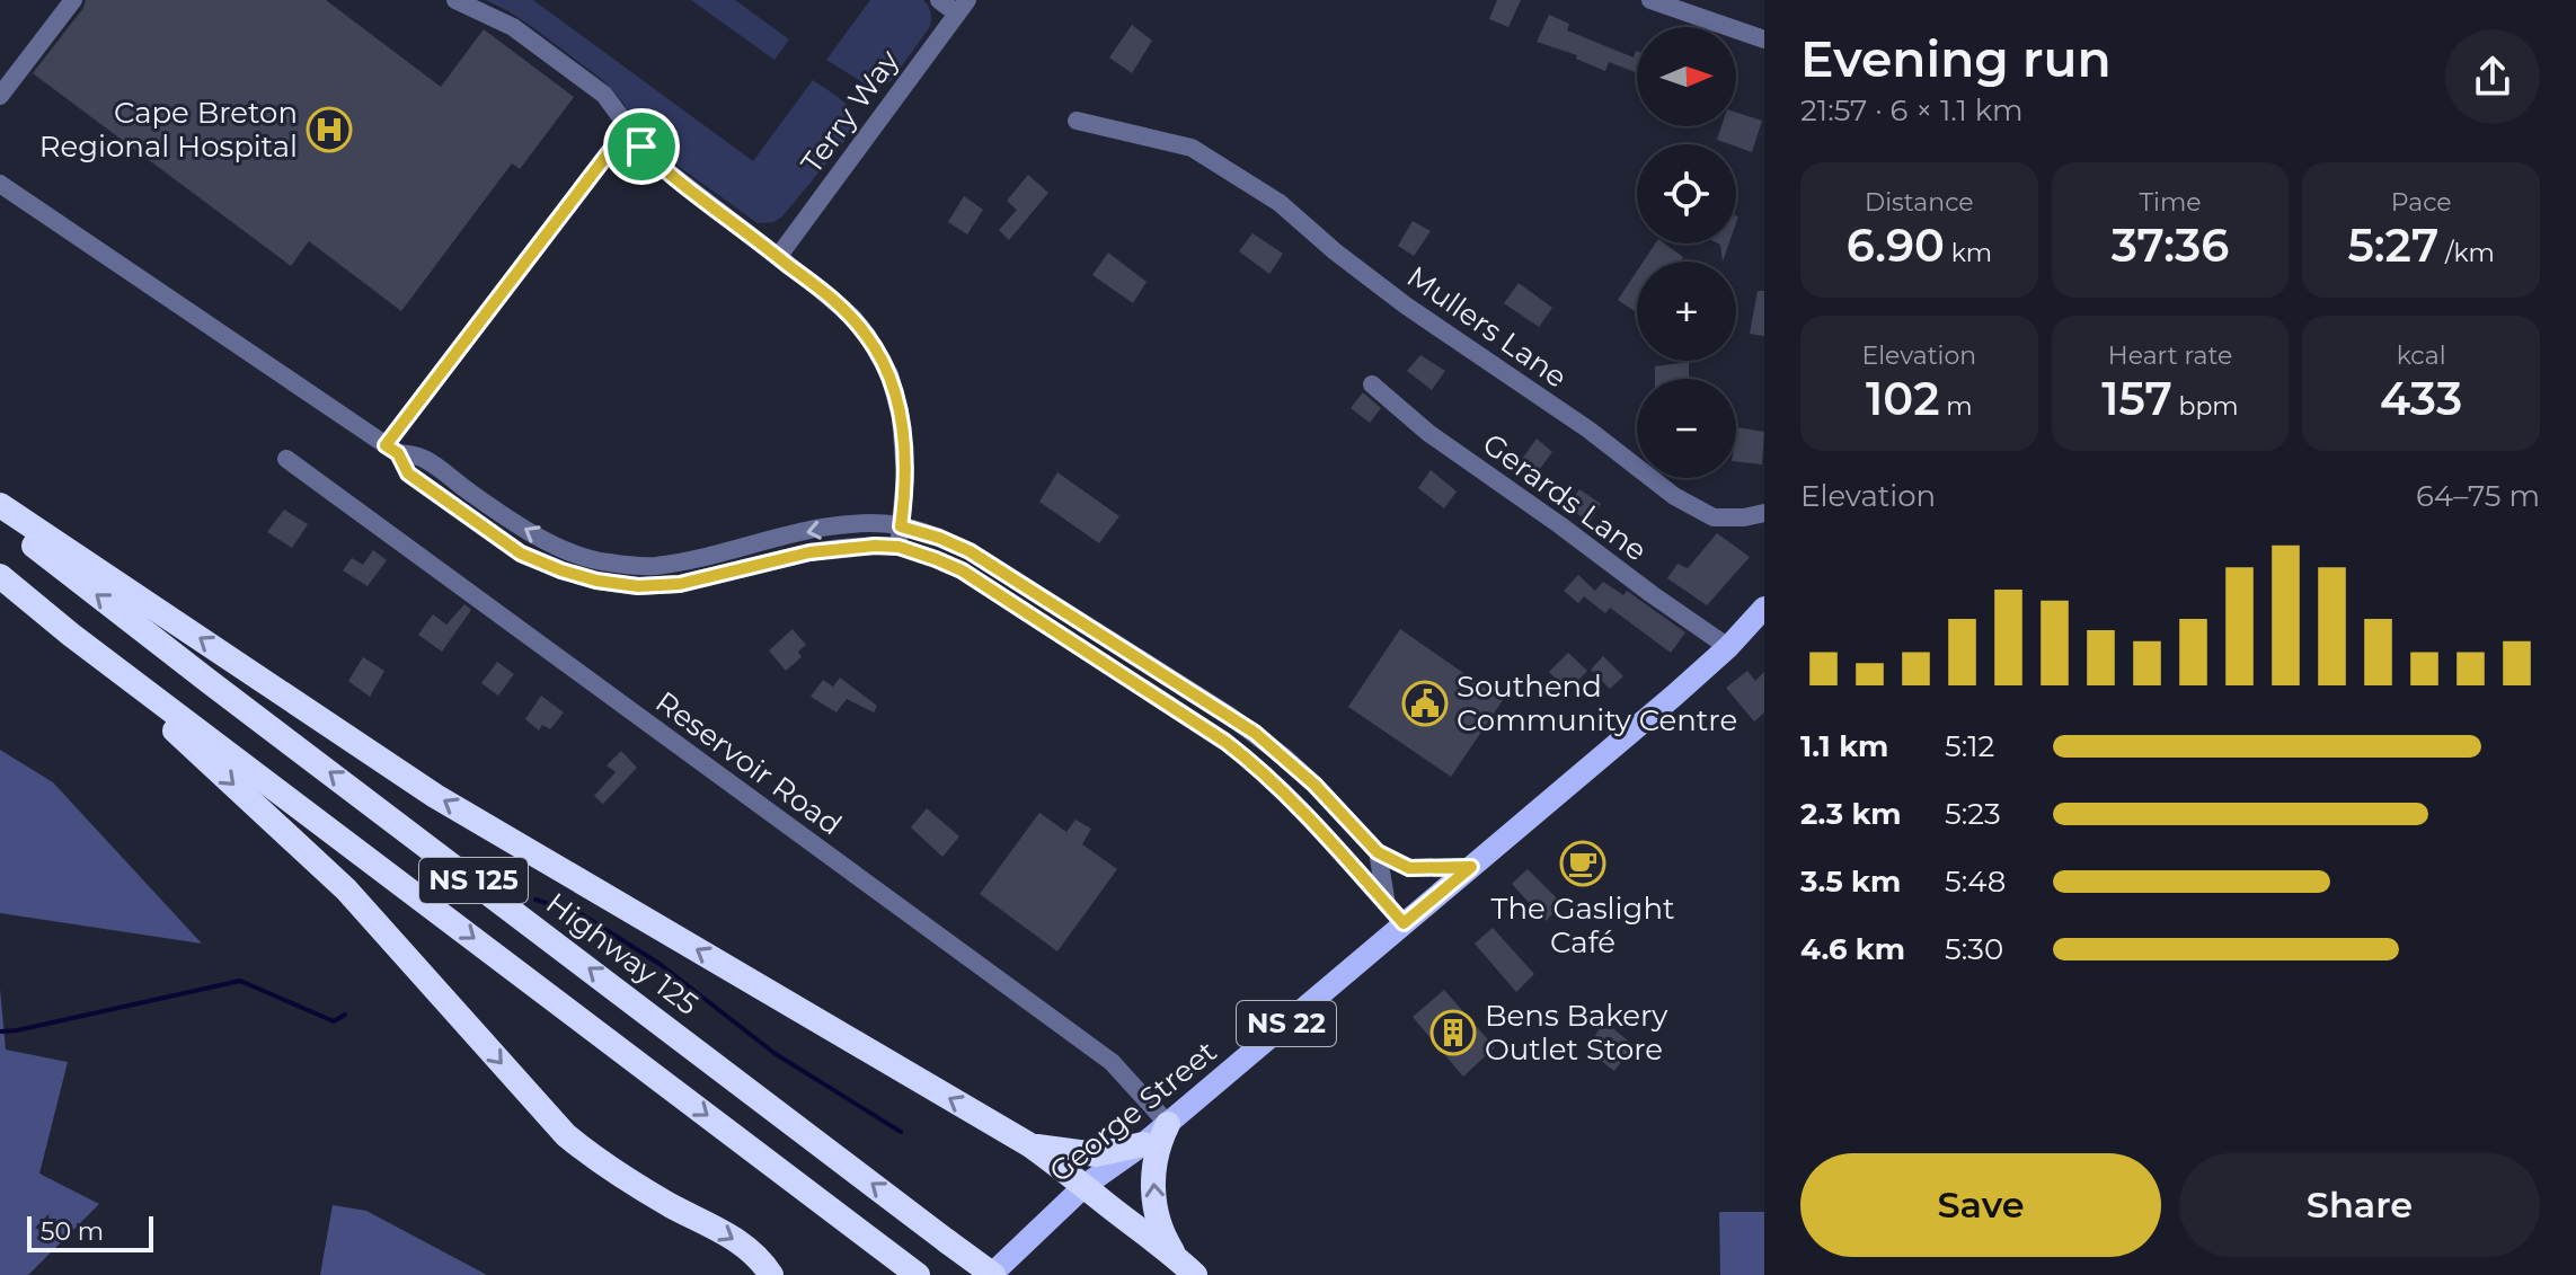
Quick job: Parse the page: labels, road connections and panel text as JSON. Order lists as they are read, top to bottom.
{
  "streets": {
    "highway": ["NS 125", "Highway 125"],
    "main road": ["NS 22", "George Street"],
    "street": [
      "Terry Way",
      "Mullers Lane",
      "Gerards Lane",
      "Reservoir Road"
    ]
  },
  "crossings": [
    ["Gerards Lane", "George Street"],
    ["Reservoir Road", "George Street"],
    ["Highway 125", "George Street"]
  ],
  "places": {
    "hospital": ["Cape Breton Regional Hospital"],
    "public building": ["Southend Community Centre"],
    "cafe": ["The Gaslight Café"],
    "building": ["Bens Bakery Outlet Store"]
  },
  "scale_bar": "50 m",
  "north": "right",
  "page": {
    "heading": ["Evening run", "21:57 · 6 × 1.1 km"],
    "map_buttons": ["+", "−"],
    "stats": [
      ["Distance", "6.90 km"],
      ["Time", "37:36"],
      ["Pace", "5:27 /km"],
      ["Elevation", "102 m"],
      ["Heart rate", "157 bpm"],
      ["kcal", "433"]
    ],
    "chart": ["Elevation", "64–75 m"],
    "list": [
      {
        "name": "1.1 km",
        "note": "5:12"
      },
      {
        "name": "2.3 km",
        "note": "5:23"
      },
      {
        "name": "3.5 km",
        "note": "5:48"
      },
      {
        "name": "4.6 km",
        "note": "5:30"
      }
    ],
    "buttons": ["Save", "Share"],
    "scale": "50 m"
  }
}
